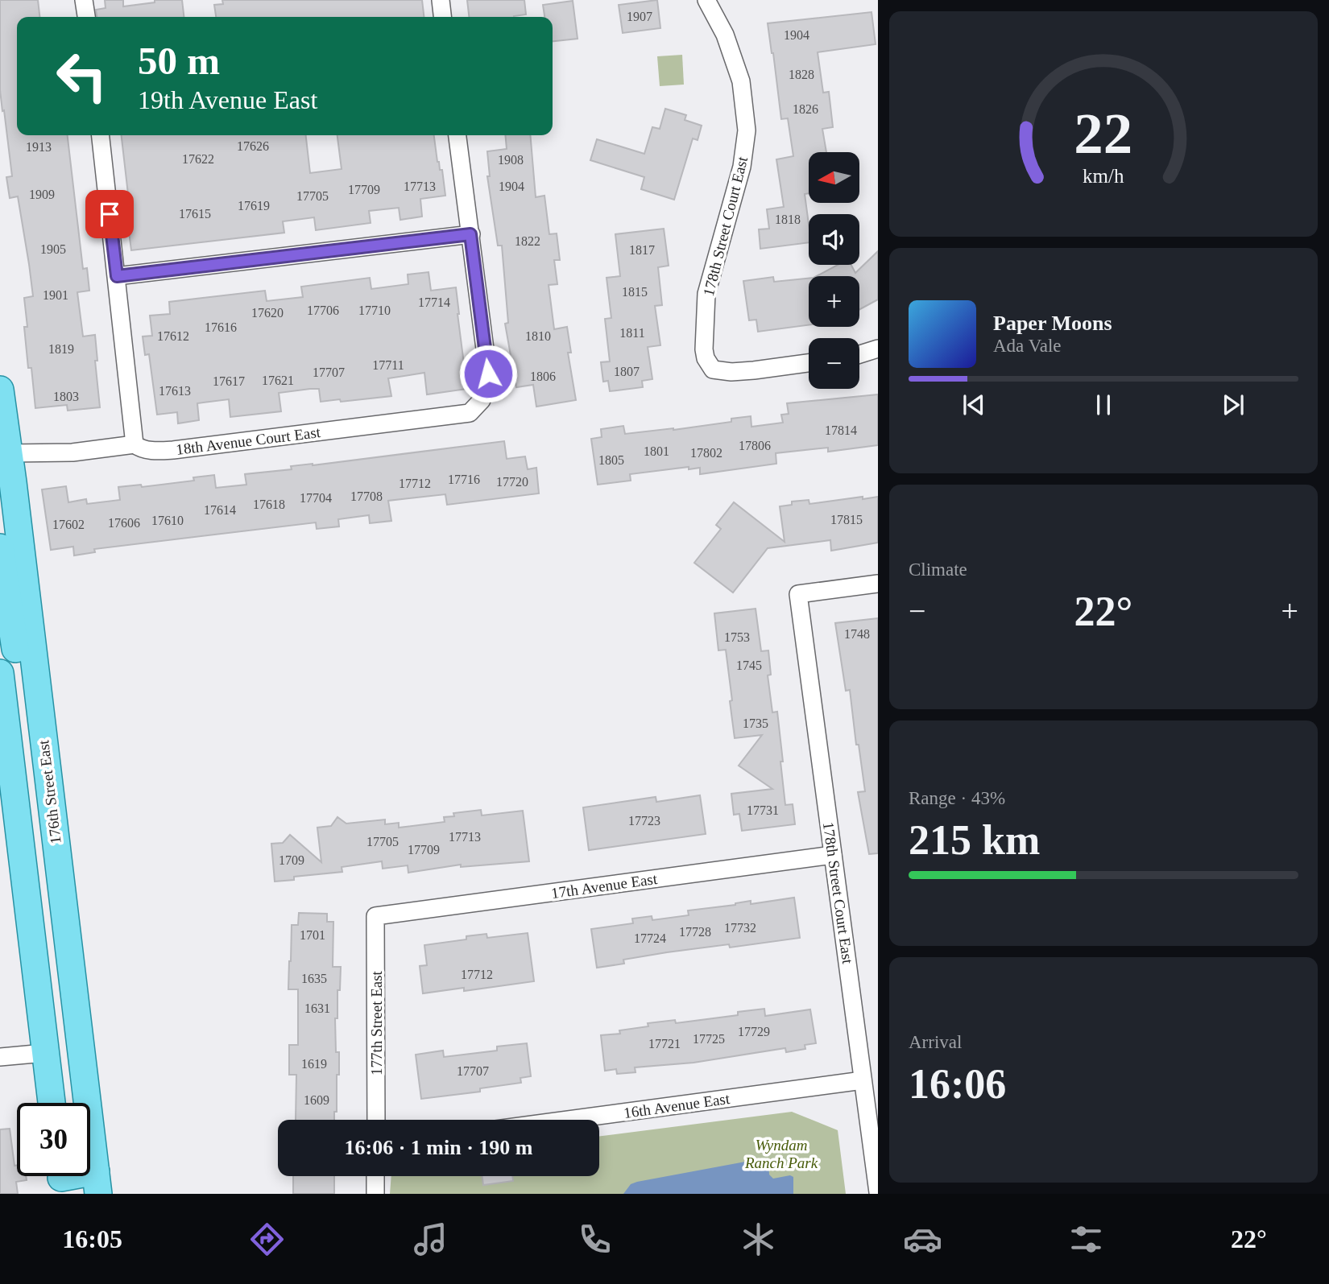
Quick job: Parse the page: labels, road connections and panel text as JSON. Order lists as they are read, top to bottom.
{
  "streets": {
    "main road": ["176th Street East"],
    "street": [
      "178th Street Court East",
      "18th Avenue Court East",
      "17th Avenue East",
      "177th Street East",
      "16th Avenue East"
    ]
  },
  "crossings": [
    ["178th Street Court East", "17th Avenue East"],
    ["178th Street Court East", "16th Avenue East"],
    ["18th Avenue Court East", "176th Street East"],
    ["17th Avenue East", "177th Street East"]
  ],
  "parks": ["Wyndam Ranch Park"],
  "house_numbers": [
    "1907",
    "1904",
    "1828",
    "1826",
    "17626",
    "1913",
    "17622",
    "1908",
    "17713",
    "1904",
    "17709",
    "1909",
    "17705",
    "17619",
    "17615",
    "1818",
    "1822",
    "1905",
    "1817",
    "1815",
    "1901",
    "17714",
    "17706",
    "17710",
    "17620",
    "17616",
    "1811",
    "17612",
    "1810",
    "1819",
    "17711",
    "1807",
    "17707",
    "1806",
    "17621",
    "17617",
    "17613",
    "1803",
    "17814",
    "17806",
    "1801",
    "17802",
    "1805",
    "17716",
    "17720",
    "17712",
    "17708",
    "17704",
    "17618",
    "17614",
    "17815",
    "17610",
    "17606",
    "17602",
    "1748",
    "1753",
    "1745",
    "1735",
    "17731",
    "17723",
    "17713",
    "17705",
    "17709",
    "1709",
    "17732",
    "17728",
    "1701",
    "17724",
    "17712",
    "1635",
    "1631",
    "17729",
    "17725",
    "17721",
    "1619",
    "17707",
    "1609"
  ],
  "north": "left",
  "page": {
    "turn": ["50 m", "19th Avenue East"],
    "map_buttons": ["+", "−"],
    "song": ["Paper Moons", "Ada Vale"],
    "tile": [
      "Climate",
      ["Range · 43%", "215 km"],
      ["Arrival", "16:06"]
    ],
    "heat": ["−", "22°", "+"],
    "limit": "30",
    "trip": "16:06 · 1 min · 190 m",
    "tabs": ["16:05", "22°"],
    "gauge": ["22", "km/h"]
  }
}
